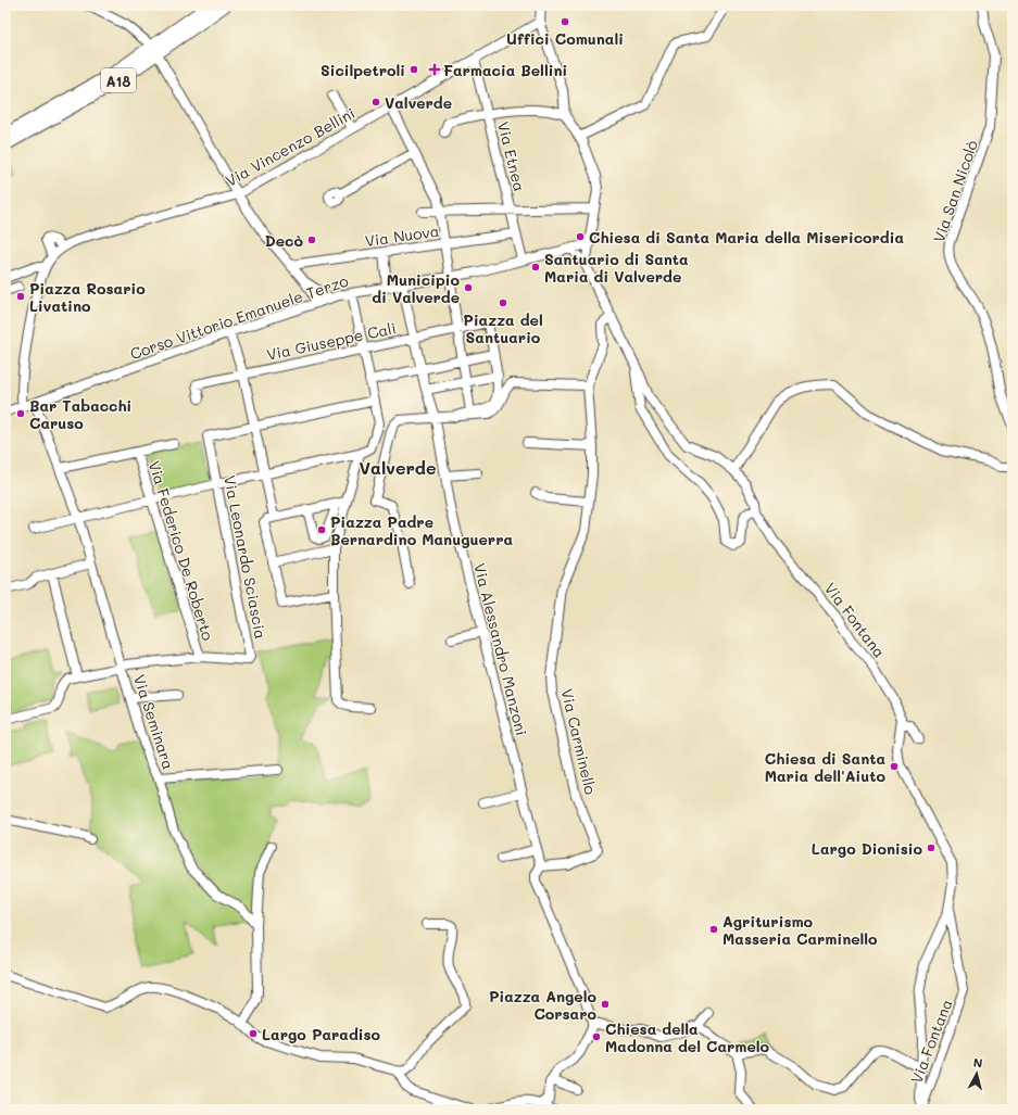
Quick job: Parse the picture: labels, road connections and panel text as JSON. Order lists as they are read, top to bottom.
{
  "streets": {
    "highway": ["A18"],
    "street": [
      "Via Vincenzo Bellini",
      "Via Etnea",
      "Via San Nicolò",
      "Via Nuova",
      "Corso Vittorio Emanuele Terzo",
      "Via Giuseppe Calì",
      "Via Federico De Roberto",
      "Via Leonardo Sciascia",
      "Via Fontana",
      "Via Alessandro Manzoni",
      "Via Seminara",
      "Via Carminello"
    ]
  },
  "crossings": [
    ["Via Vincenzo Bellini", "Via Etnea"],
    ["Via Etnea", "Via Nuova"],
    ["Via Etnea", "Corso Vittorio Emanuele Terzo"],
    ["Corso Vittorio Emanuele Terzo", "Via Alessandro Manzoni"],
    ["Corso Vittorio Emanuele Terzo", "Via Seminara"],
    ["Via Giuseppe Calì", "Via Alessandro Manzoni"],
    ["Via Federico De Roberto", "Via Leonardo Sciascia"],
    ["Via Leonardo Sciascia", "Via Seminara"],
    ["Via Alessandro Manzoni", "Via Carminello"]
  ],
  "districts": ["Valverde"],
  "places": {
    "other": [
      "Uffici Comunali",
      "Sicilpetroli",
      "Valverde",
      "Chiesa di Santa Maria della Misericordia",
      "Decò",
      "Santuario di Santa Maria di Valverde",
      "Municipio di Valverde",
      "Piazza Rosario Livatino",
      "Piazza del Santuario",
      "Bar Tabacchi Caruso",
      "Piazza Padre Bernardino Manuguerra",
      "Chiesa di Santa Maria dell'Aiuto",
      "Largo Dionisio",
      "Agriturismo Masseria Carminello",
      "Piazza Angelo Corsaro",
      "Largo Paradiso",
      "Chiesa della Madonna del Carmelo"
    ],
    "health": ["Farmacia Bellini"]
  },
  "north": "top"
}
